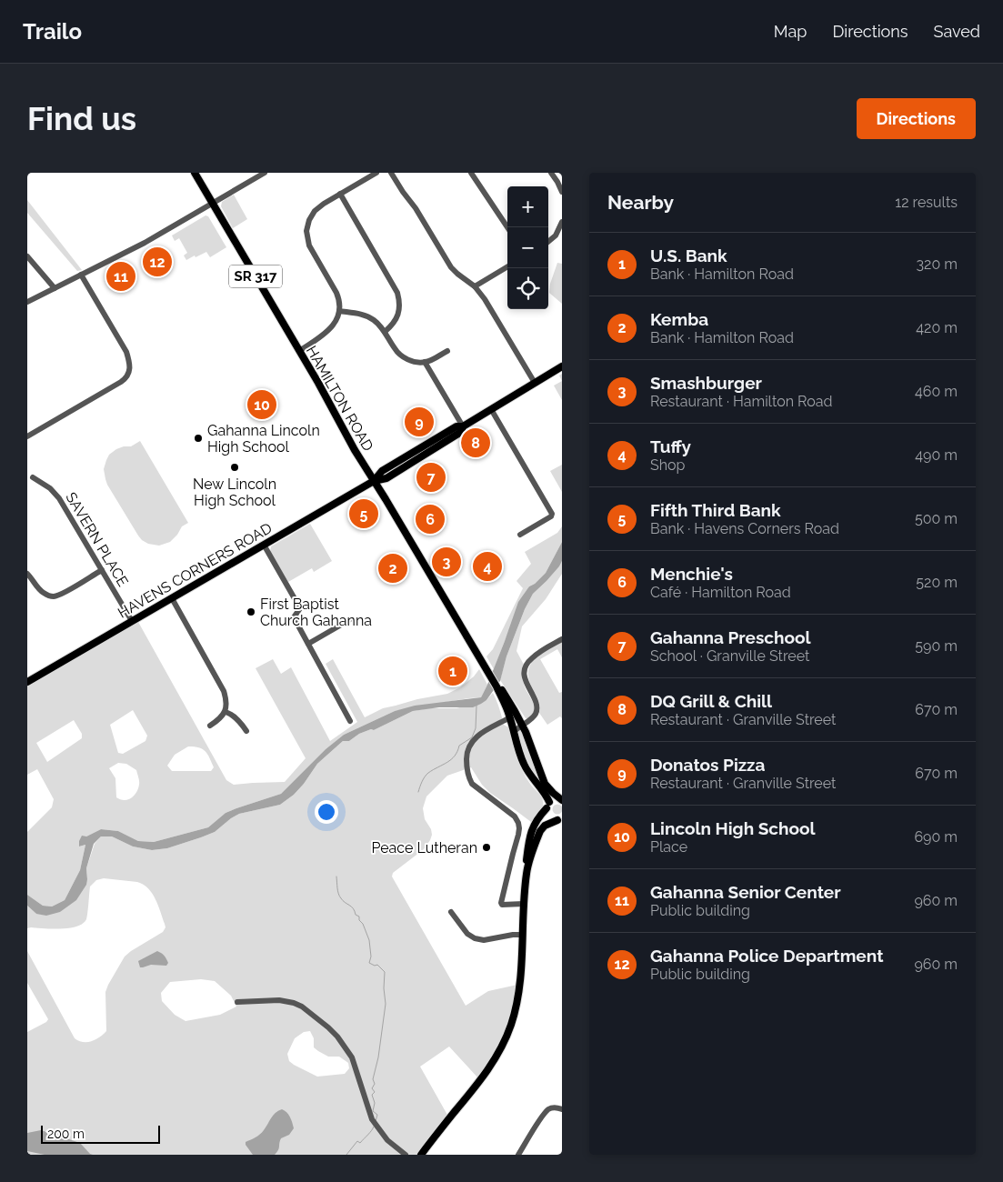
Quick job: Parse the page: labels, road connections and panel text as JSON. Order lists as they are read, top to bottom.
{
  "streets": {
    "main road": ["SR 317", "HAMILTON ROAD", "HAVENS CORNERS ROAD"],
    "street": ["SAVERN PLACE"]
  },
  "crossings": [
    ["HAMILTON ROAD", "HAVENS CORNERS ROAD"],
    ["SAVERN PLACE", "HAVENS CORNERS ROAD"]
  ],
  "places": [
    "Gahanna Lincoln High School",
    "New Lincoln High School",
    "First Baptist Church Gahanna",
    "Peace Lutheran"
  ],
  "scale_bar": "200 m",
  "page": {
    "header": "Trailo",
    "nav": ["Map", "Directions", "Saved"],
    "buttons": "Directions",
    "title": "Find us",
    "heading": ["Nearby", "12 results"],
    "map_buttons": ["+", "−"],
    "list": [
      {
        "mark": "1",
        "name": "U.S. Bank",
        "note": "Bank · Hamilton Road",
        "value": "320 m"
      },
      {
        "mark": "2",
        "name": "Kemba",
        "note": "Bank · Hamilton Road",
        "value": "420 m"
      },
      {
        "mark": "3",
        "name": "Smashburger",
        "note": "Restaurant · Hamilton Road",
        "value": "460 m"
      },
      {
        "mark": "4",
        "name": "Tuffy",
        "note": "Shop",
        "value": "490 m"
      },
      {
        "mark": "5",
        "name": "Fifth Third Bank",
        "note": "Bank · Havens Corners Road",
        "value": "500 m"
      },
      {
        "mark": "6",
        "name": "Menchie's",
        "note": "Café · Hamilton Road",
        "value": "520 m"
      },
      {
        "mark": "7",
        "name": "Gahanna Preschool",
        "note": "School · Granville Street",
        "value": "590 m"
      },
      {
        "mark": "8",
        "name": "DQ Grill & Chill",
        "note": "Restaurant · Granville Street",
        "value": "670 m"
      },
      {
        "mark": "9",
        "name": "Donatos Pizza",
        "note": "Restaurant · Granville Street",
        "value": "670 m"
      },
      {
        "mark": "10",
        "name": "Lincoln High School",
        "note": "Place",
        "value": "690 m"
      },
      {
        "mark": "11",
        "name": "Gahanna Senior Center",
        "note": "Public building",
        "value": "960 m"
      },
      {
        "mark": "12",
        "name": "Gahanna Police Department",
        "note": "Public building",
        "value": "960 m"
      }
    ],
    "pins": [
      "12",
      "11",
      "10",
      "9",
      "8",
      "7",
      "5",
      "6",
      "3",
      "4",
      "2",
      "1"
    ],
    "scale": "200 m"
  }
}
